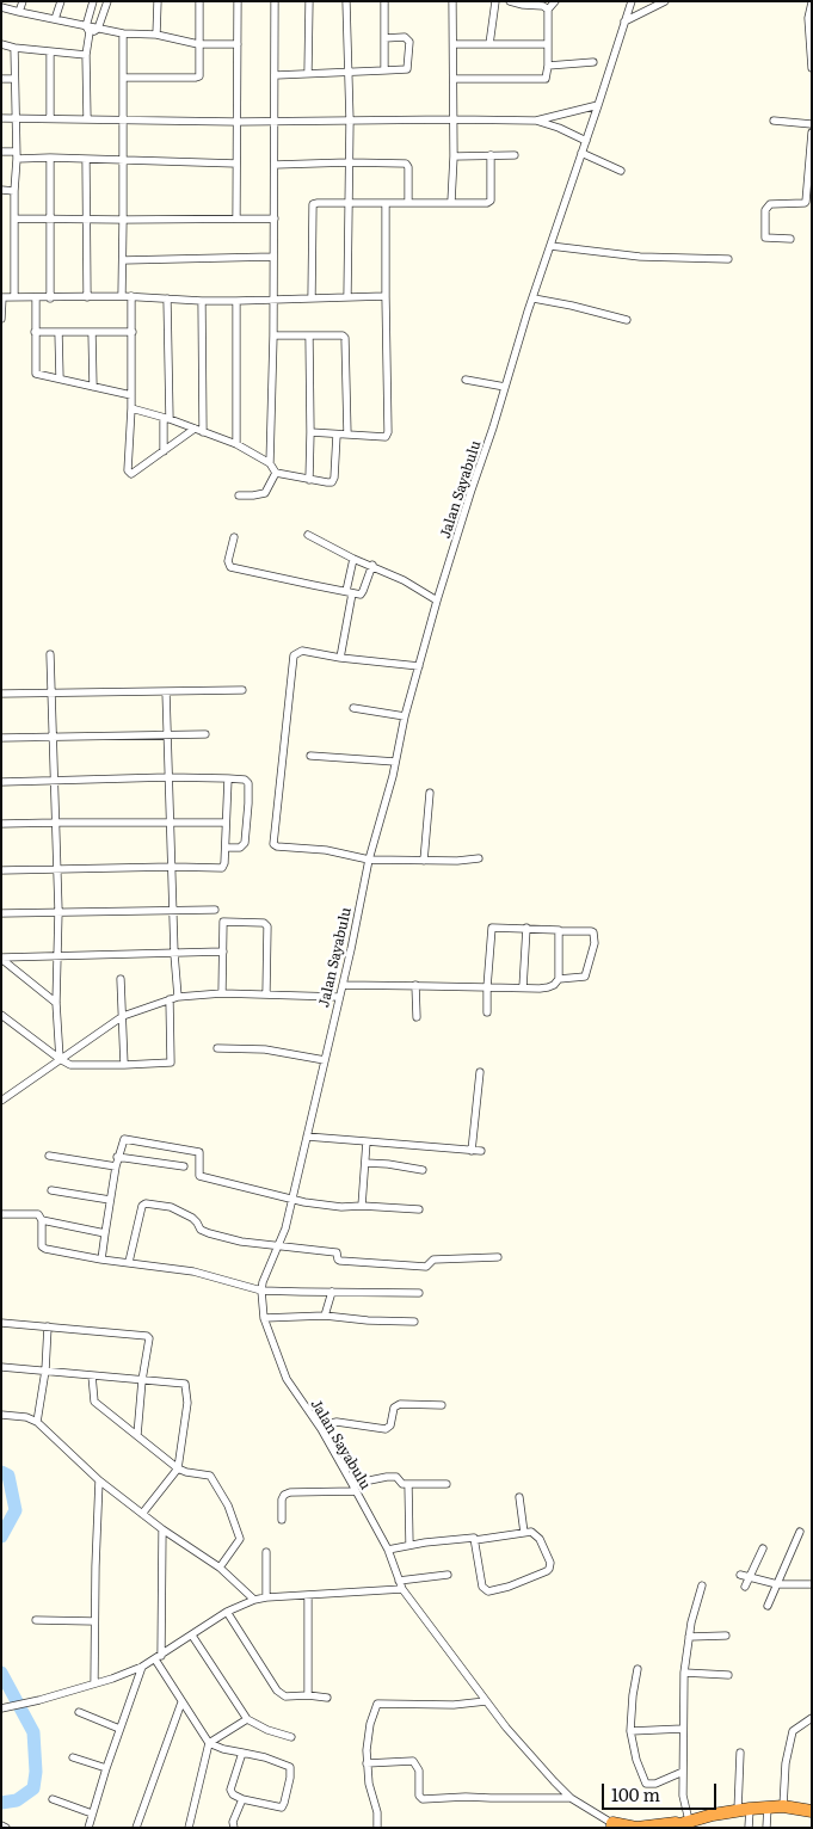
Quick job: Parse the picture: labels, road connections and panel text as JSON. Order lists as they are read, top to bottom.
{
  "streets": {
    "street": ["Jalan Sayabulu"]
  },
  "scale_bar": "100 m"
}
